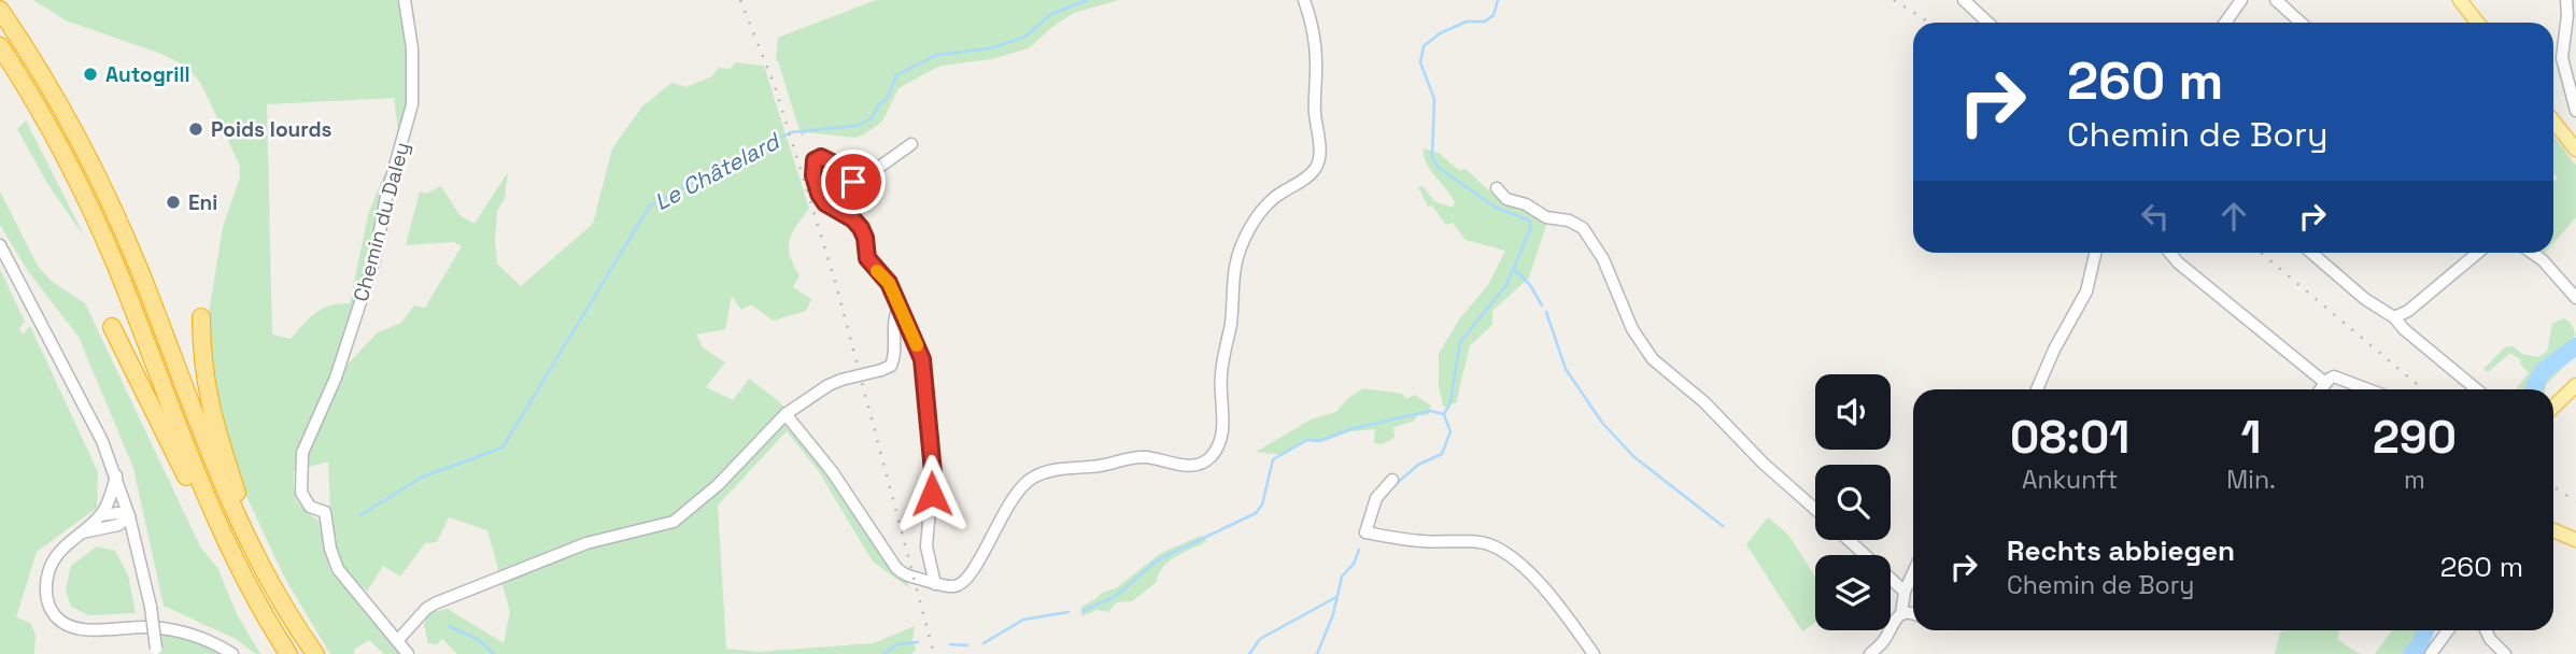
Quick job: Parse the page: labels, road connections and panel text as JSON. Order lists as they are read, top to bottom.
{
  "streets": {
    "street": ["Chemin du Daley"]
  },
  "water": ["Le Châtelard"],
  "places": ["Autogrill", "Poids lourds", "Eni"],
  "page": {
    "turn": ["260 m", "Chemin de Bory"],
    "eta": [
      "08:01",
      "Ankunft",
      "1",
      "Min.",
      "290",
      "m"
    ],
    "list": [
      {
        "name": "Rechts abbiegen",
        "note": "Chemin de Bory",
        "value": "260 m"
      }
    ]
  }
}
